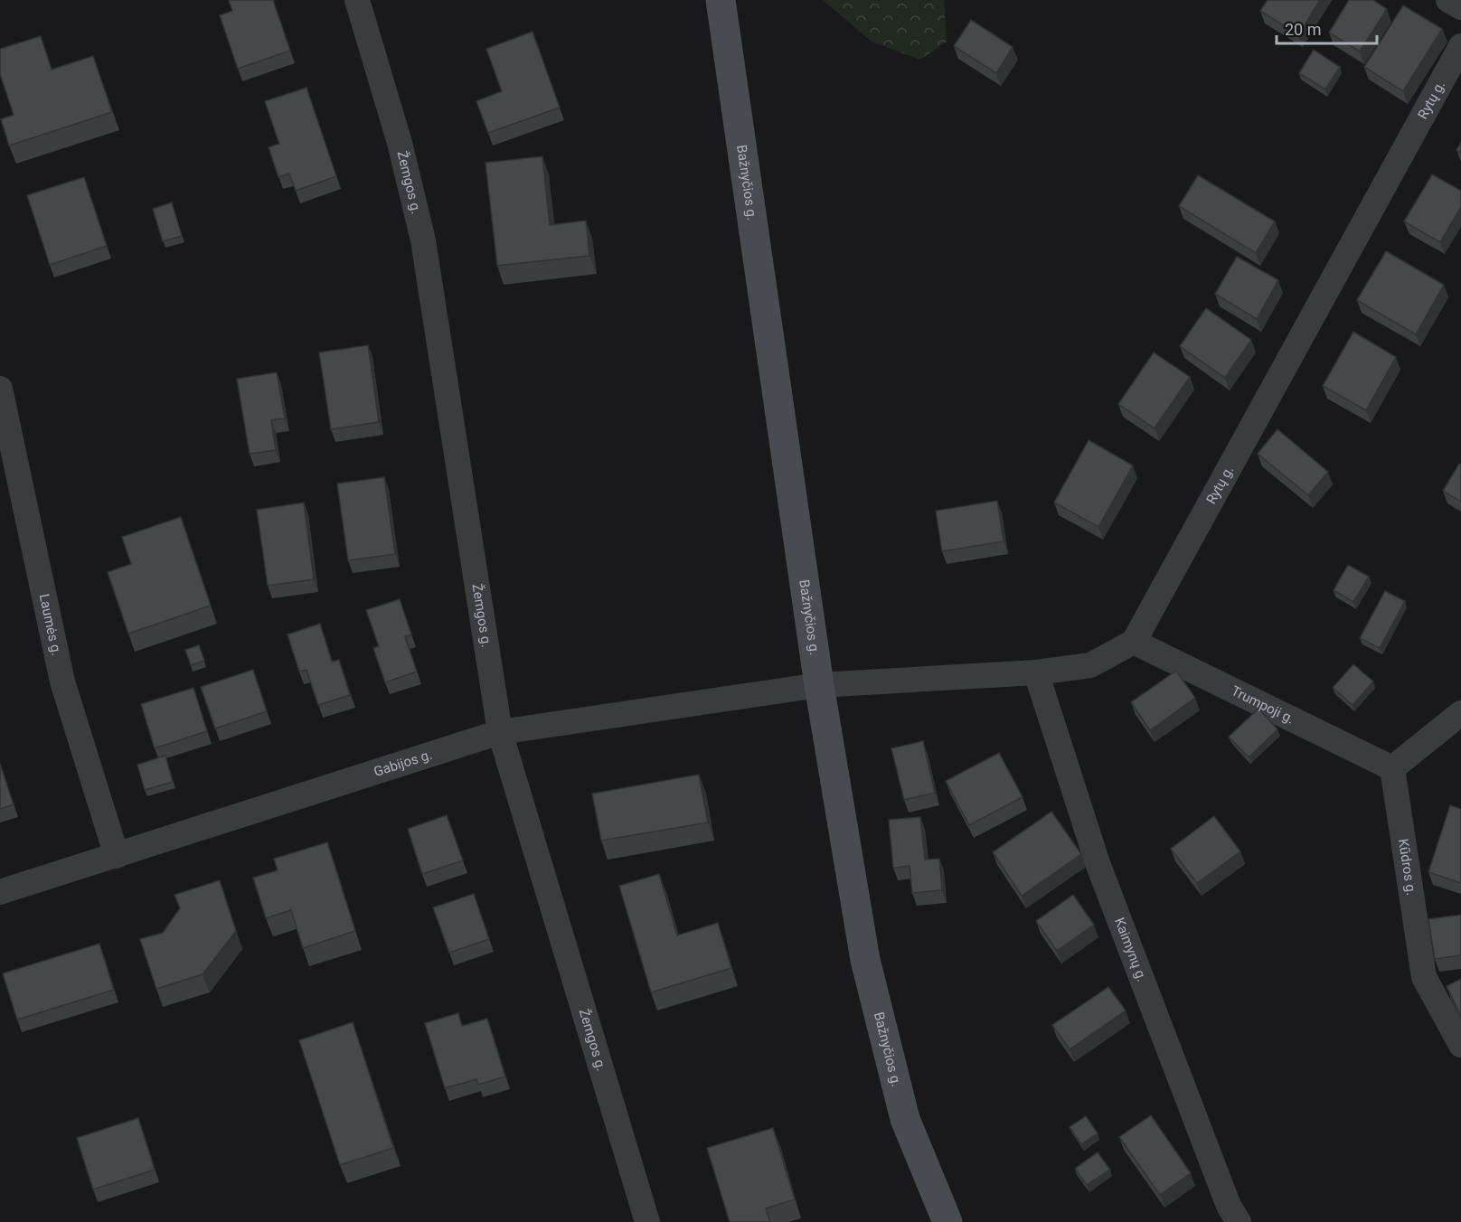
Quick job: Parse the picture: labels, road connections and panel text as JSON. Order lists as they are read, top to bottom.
{
  "streets": {
    "main road": ["Bažnyčios g."],
    "street": [
      "Rytų g.",
      "Žemgos g.",
      "Laumės g.",
      "Trumpoji g.",
      "Gabijos g.",
      "Kūdros g.",
      "Kaimynų g."
    ]
  },
  "crossings": [
    ["Rytų g.", "Trumpoji g."],
    ["Bažnyčios g.", "Gabijos g."],
    ["Žemgos g.", "Gabijos g."],
    ["Laumės g.", "Gabijos g."],
    ["Trumpoji g.", "Kūdros g."]
  ],
  "scale_bar": "20 m"
}
